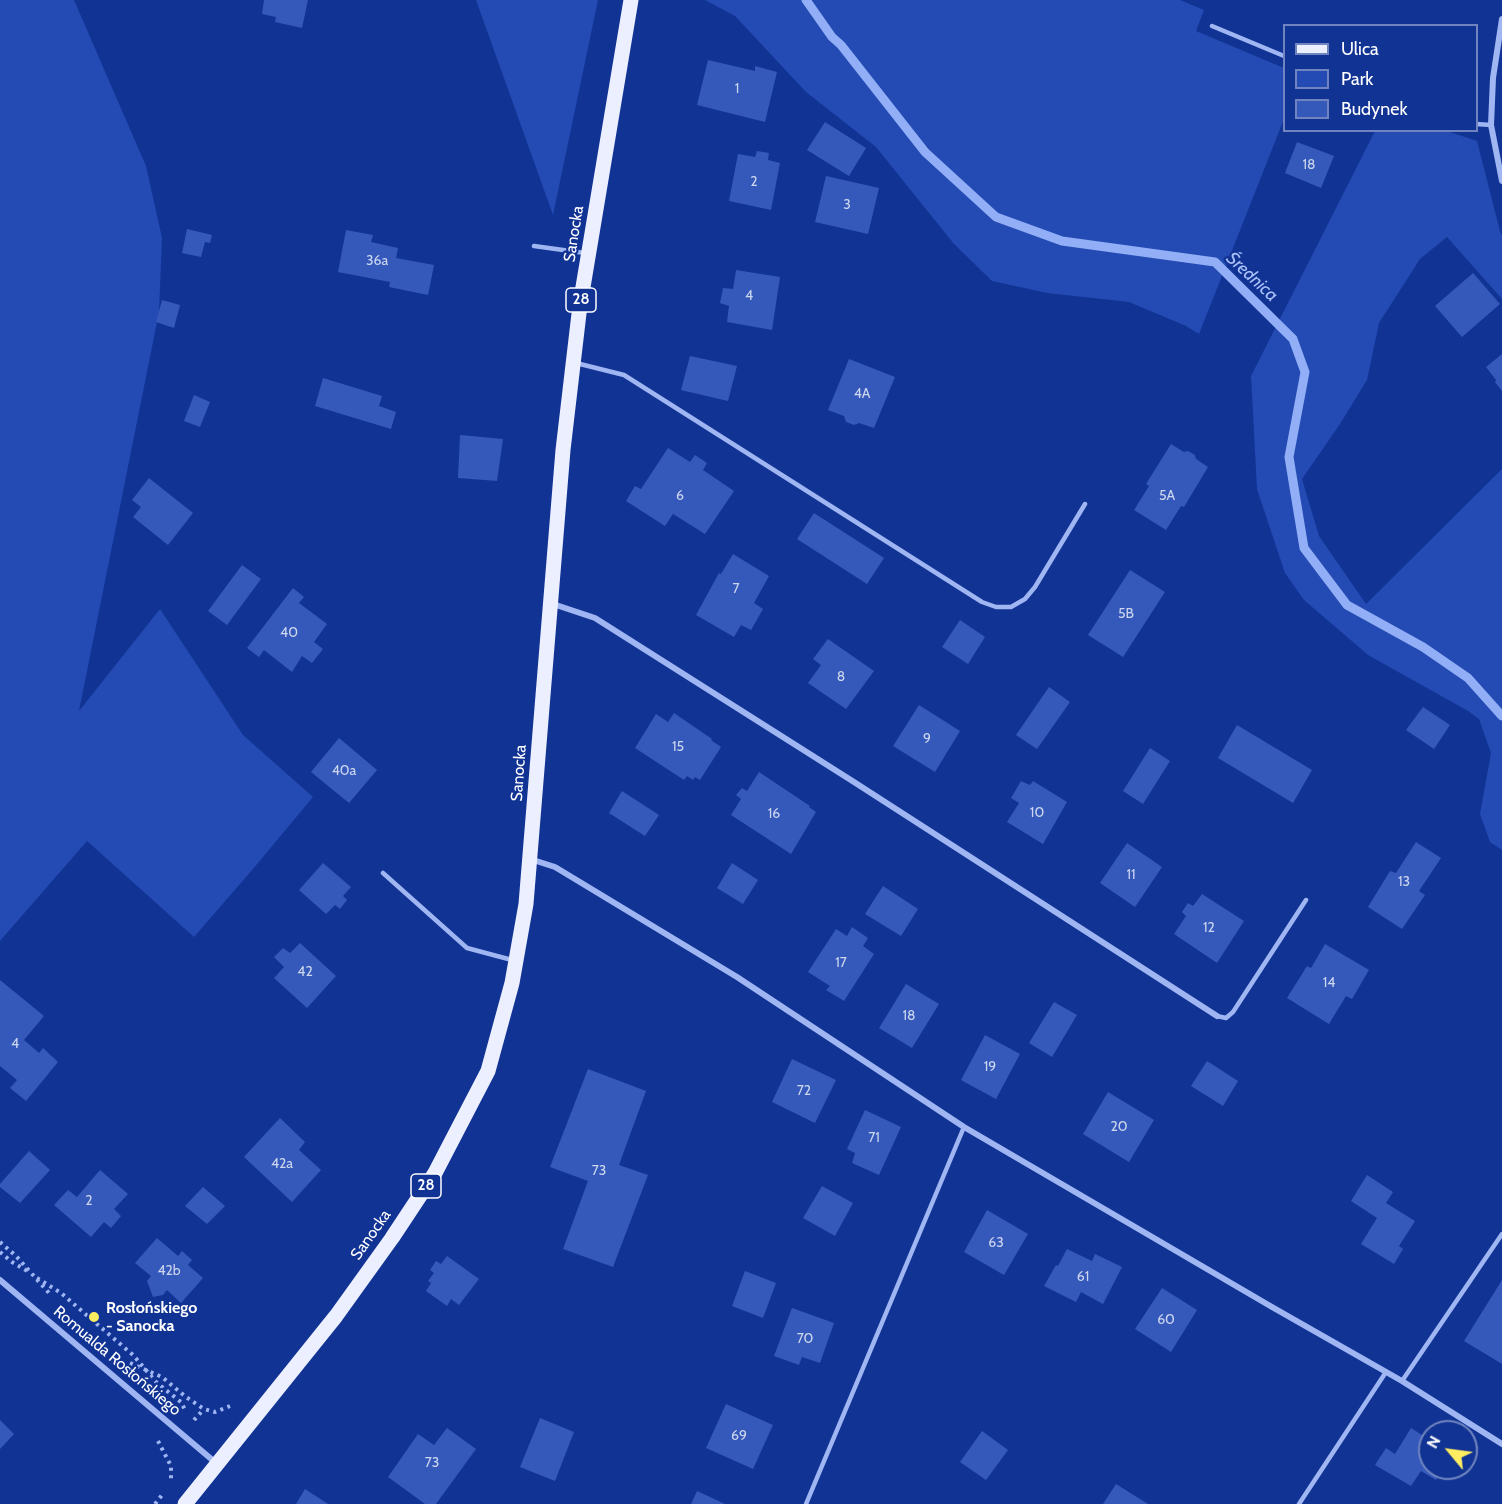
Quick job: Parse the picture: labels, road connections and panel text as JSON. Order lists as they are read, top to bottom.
{
  "streets": {
    "main road": ["Sanocka", "28"],
    "street": ["Romualda Rosłońskiego"]
  },
  "crossings": [
    ["Sanocka", "28"],
    ["Sanocka", "Romualda Rosłońskiego"],
    ["28", "Romualda Rosłońskiego"]
  ],
  "water": ["Średnica"],
  "places": ["Rosłońskiego - Sanocka"],
  "house_numbers": [
    "1",
    "18",
    "2",
    "3",
    "36a",
    "4",
    "4A",
    "6",
    "5A",
    "7",
    "5B",
    "40",
    "8",
    "9",
    "15",
    "40a",
    "10",
    "16",
    "11",
    "13",
    "12",
    "17",
    "42",
    "14",
    "18",
    "4",
    "19",
    "72",
    "20",
    "71",
    "42a",
    "73",
    "2",
    "63",
    "42b",
    "61",
    "60",
    "70",
    "69",
    "73"
  ],
  "legend": ["Ulica", "Park", "Budynek"],
  "north": "top left"
}
